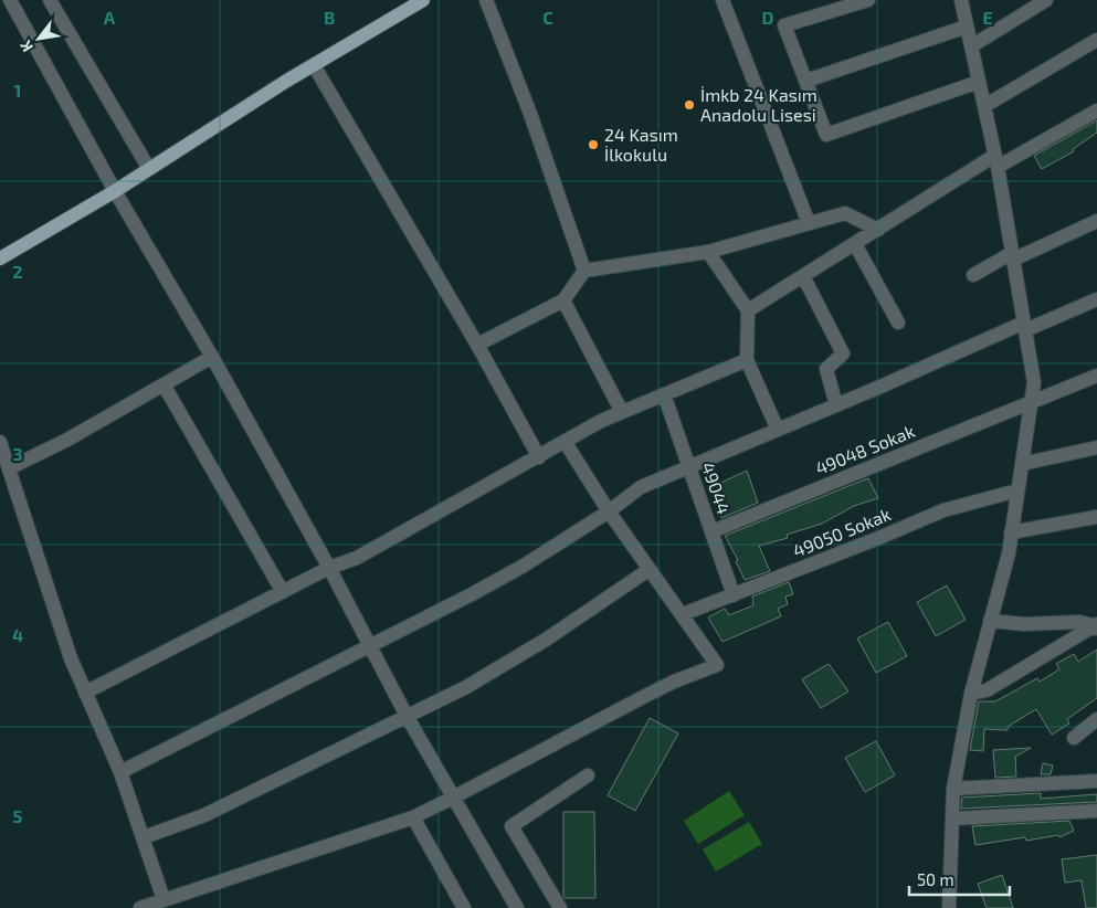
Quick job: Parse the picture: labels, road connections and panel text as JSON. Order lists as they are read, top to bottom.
{
  "streets": {
    "street": ["49048 Sokak", "49044", "49050 Sokak"]
  },
  "crossings": [
    ["49048 Sokak", "49044"],
    ["49044", "49050 Sokak"]
  ],
  "places": ["İmkb 24 Kasım Anadolu Lisesi", "24 Kasım İlkokulu"],
  "scale_bar": "50 m",
  "north": "bottom left",
  "grid": {
    "columns": [
      "A",
      "B",
      "C",
      "D",
      "E"
    ],
    "rows": [
      "1",
      "2",
      "3",
      "4",
      "5"
    ]
  }
}
